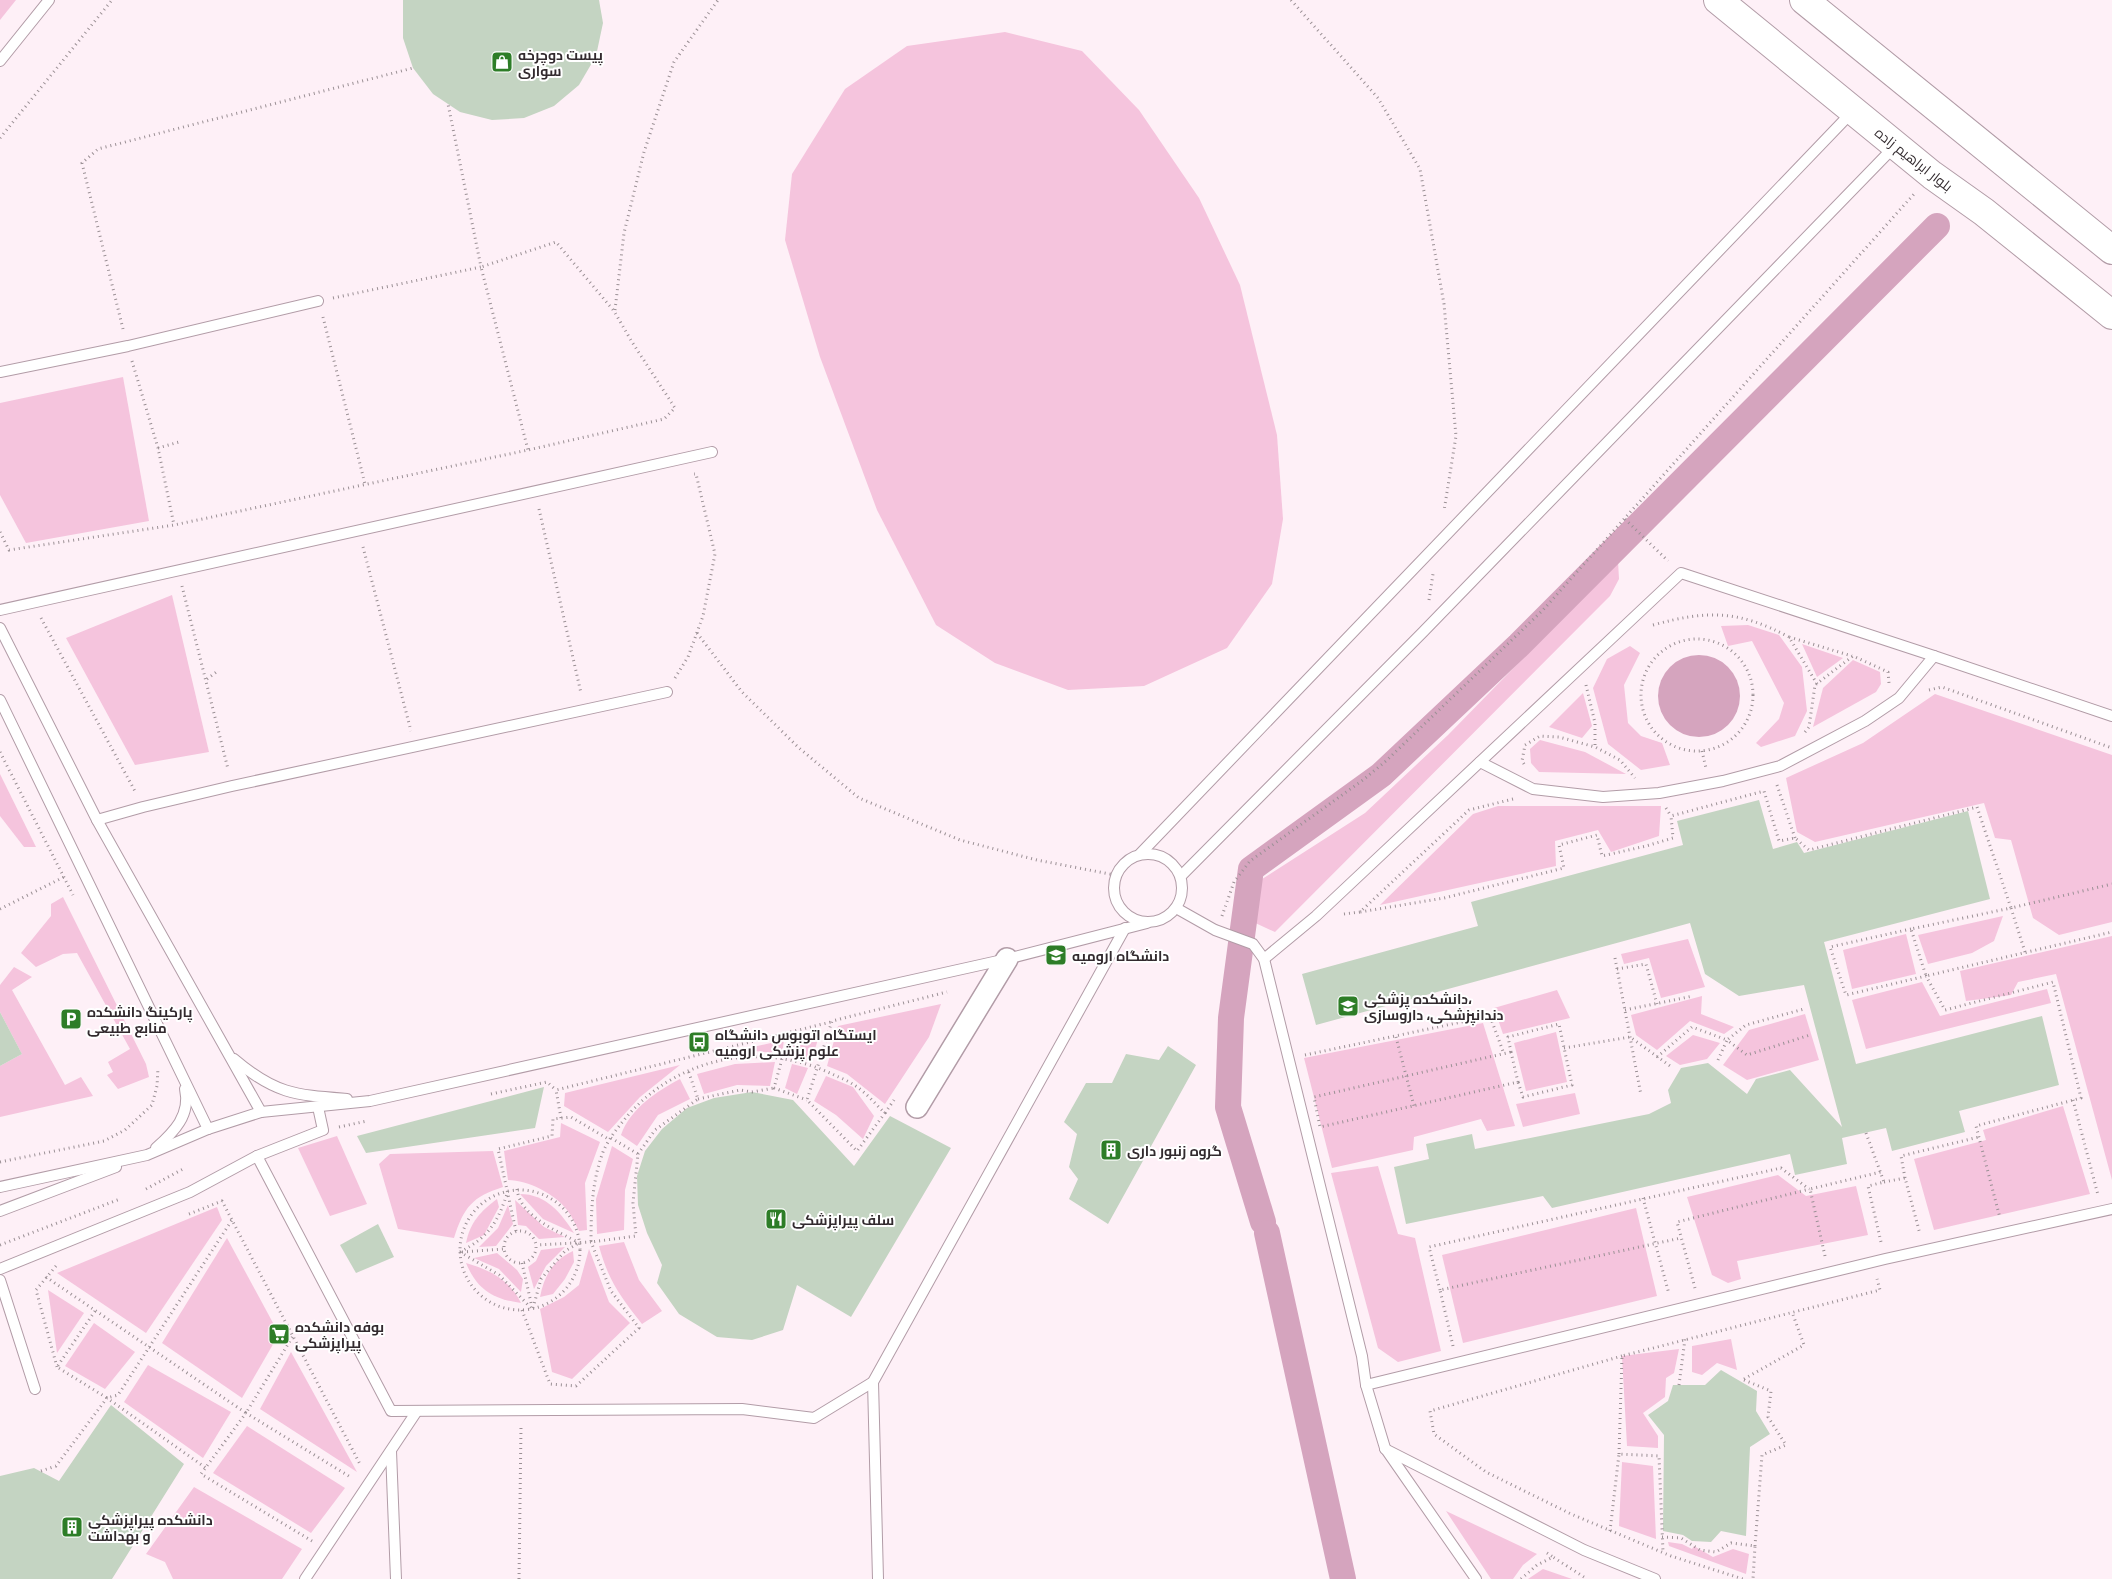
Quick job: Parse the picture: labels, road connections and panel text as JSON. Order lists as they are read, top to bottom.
{
  "streets": {
    "highway": ["بلوار ابراهیم زاده"]
  },
  "places": {
    "shop": ["پیست دوچرخه سواری"],
    "school or university": ["دانشگاه ارومیه", "دانشکده پزشکی، دندانپزشکی، داروسازی"],
    "parking": ["پارکینگ دانشکده منابع طبیعی"],
    "bus stop": ["ایستگاه اتوبوس دانشگاه علوم پزشکی ارومیه"],
    "building": ["گروه زنبور داری", "دانشکده پیراپزشکی و بهداشت"],
    "restaurant": ["سلف پیراپزشکی"],
    "supermarket": ["بوفه دانشکده پیراپزشکی"]
  }
}
